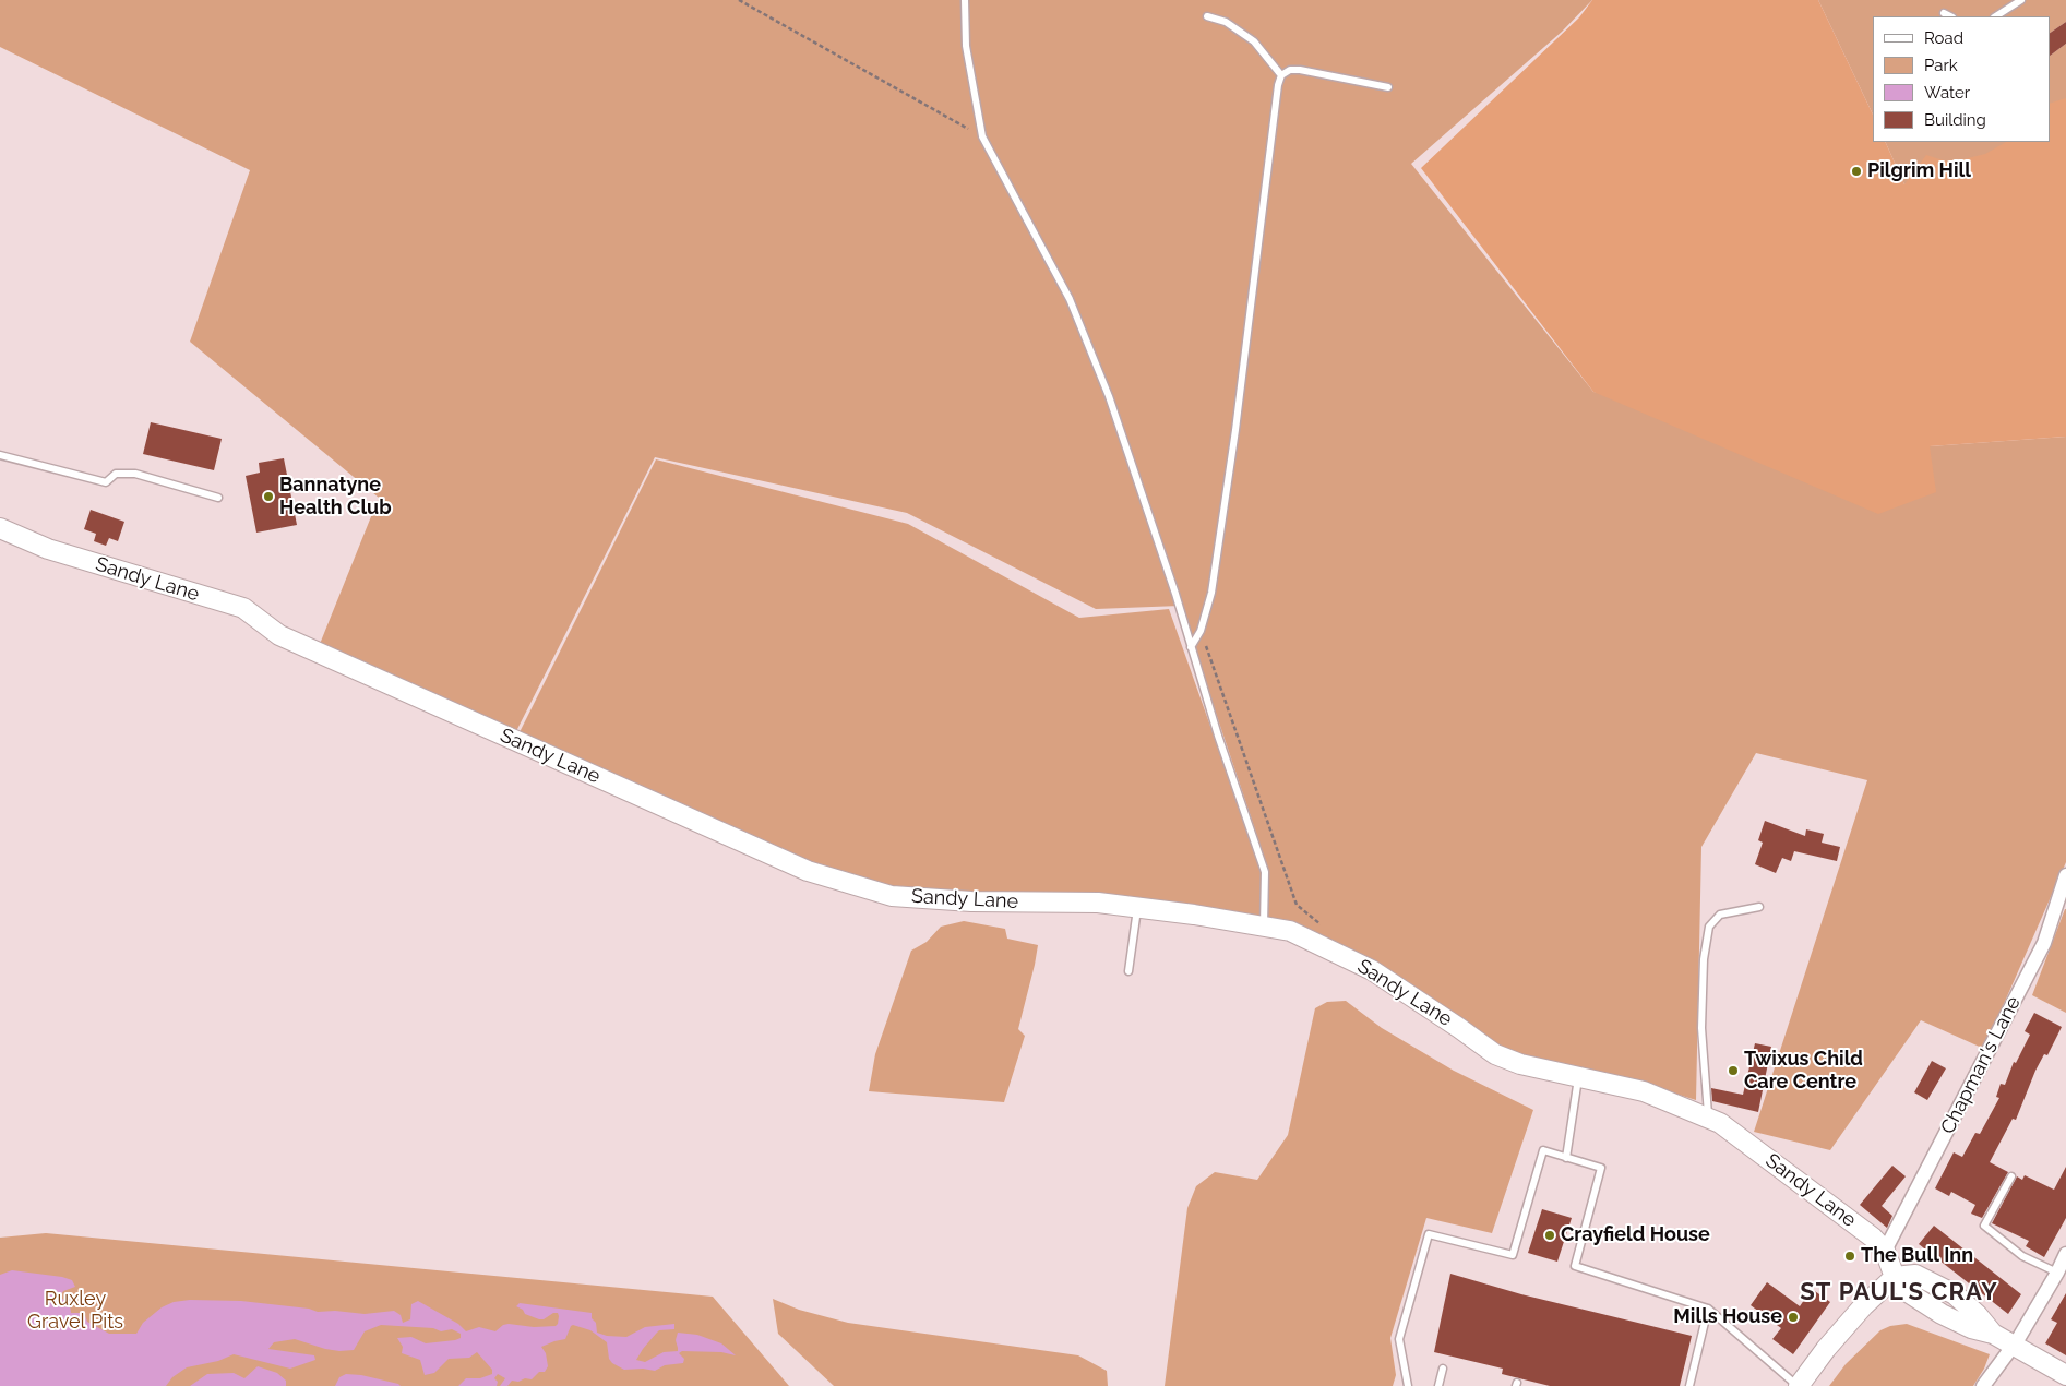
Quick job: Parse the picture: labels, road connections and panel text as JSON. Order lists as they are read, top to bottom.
{
  "streets": {
    "street": ["Sandy Lane", "Chapman's Lane"]
  },
  "crossings": [
    ["Sandy Lane", "Chapman's Lane"]
  ],
  "districts": ["ST PAUL'S CRAY"],
  "parks": ["Ruxley Gravel Pits"],
  "places": [
    "Pilgrim Hill",
    "Bannatyne Health Club",
    "Twixus Child Care Centre",
    "Crayfield House",
    "The Bull Inn",
    "Mills House"
  ],
  "legend": [
    "Road",
    "Park",
    "Water",
    "Building"
  ]
}
